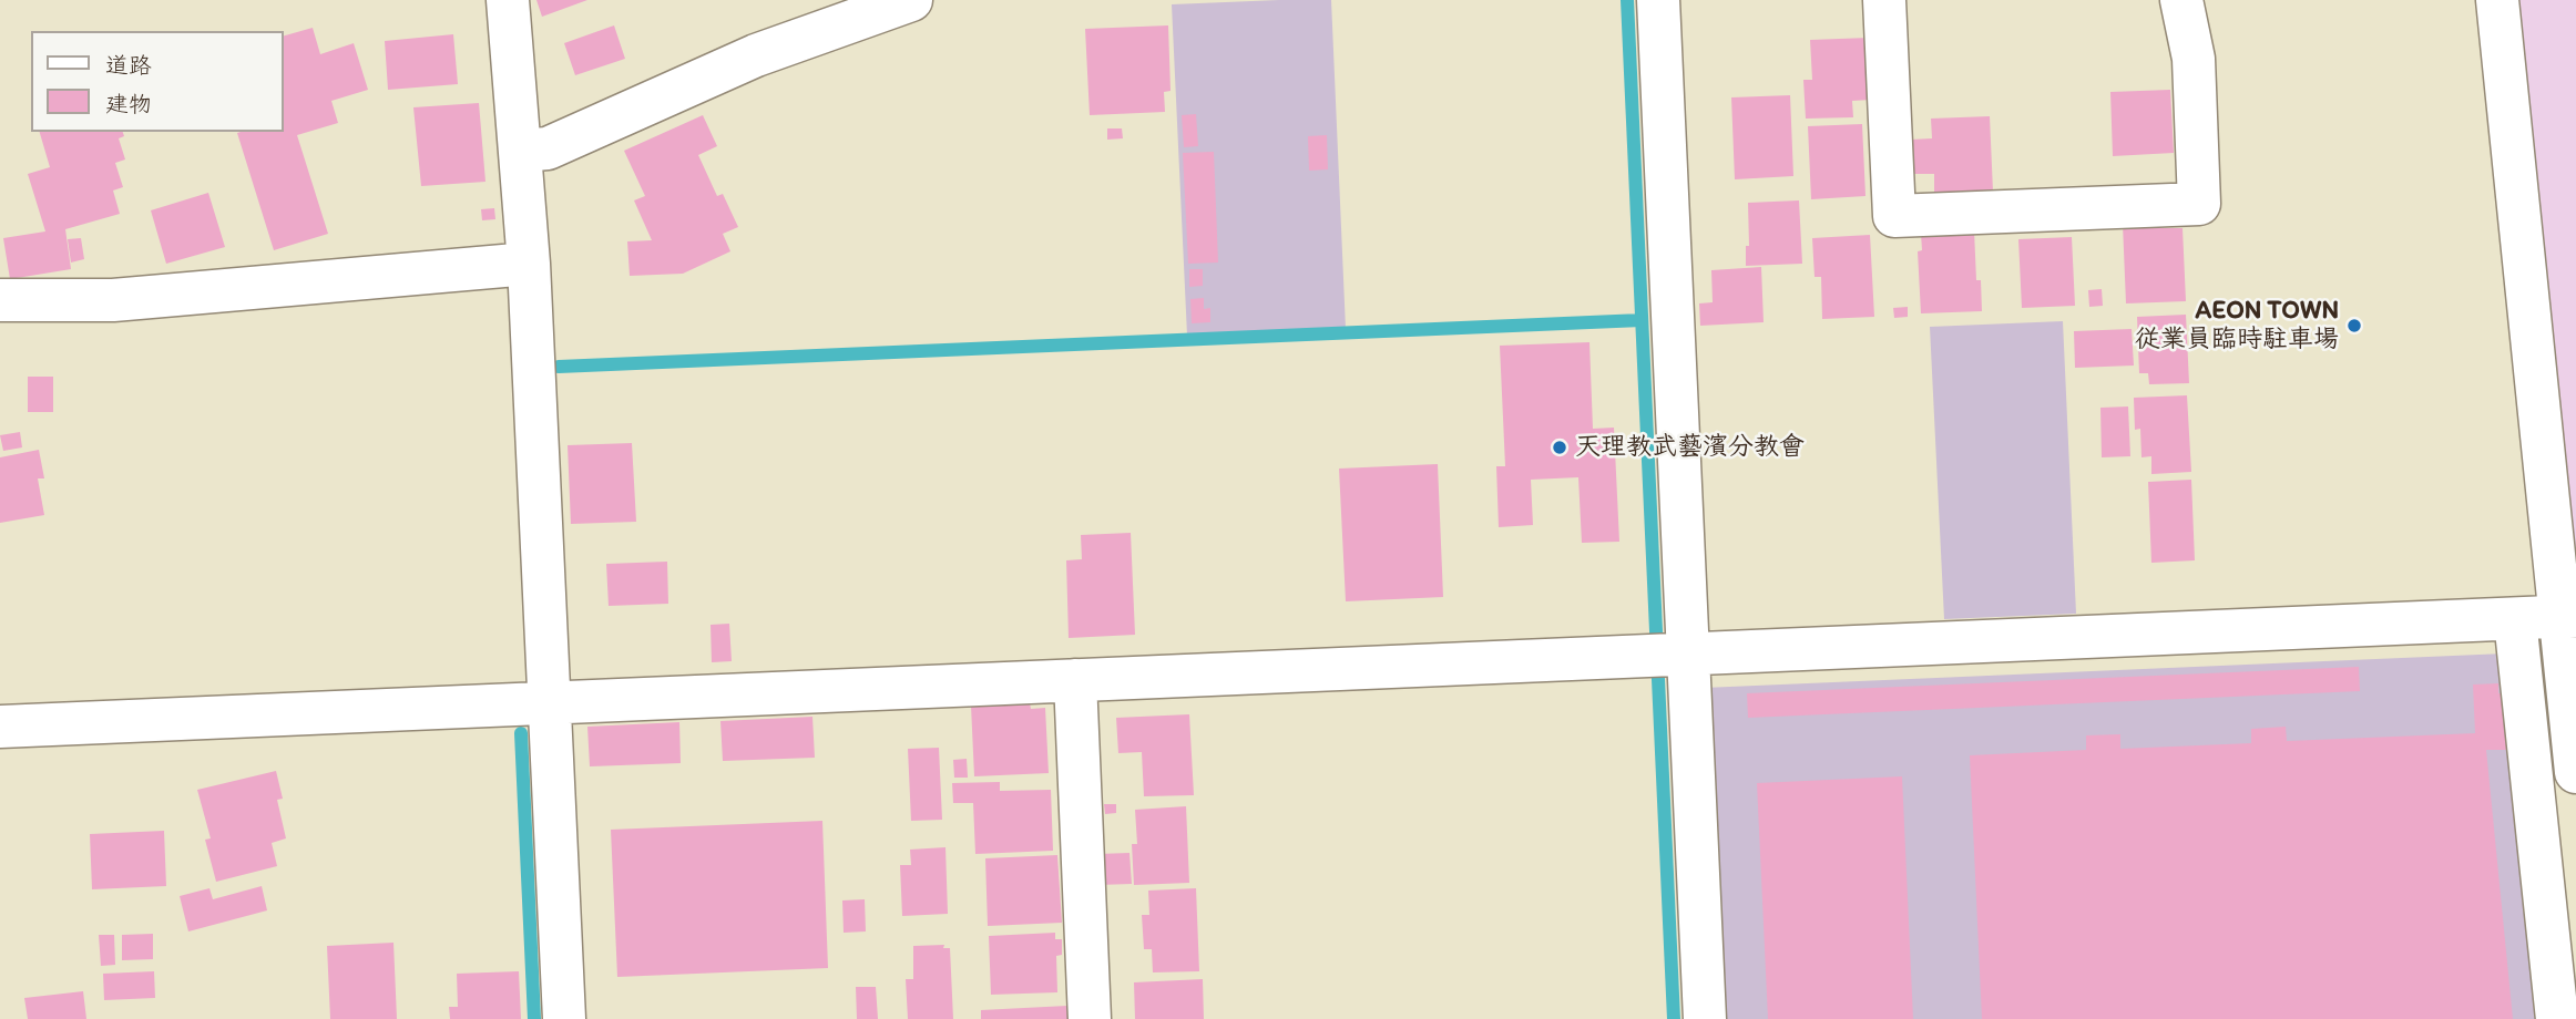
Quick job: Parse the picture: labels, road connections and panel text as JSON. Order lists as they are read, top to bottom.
{
  "places": ["AEON TOWN 従業員臨時駐車場", "天理教武藝濱分教會"],
  "legend": ["道路", "建物"]
}
